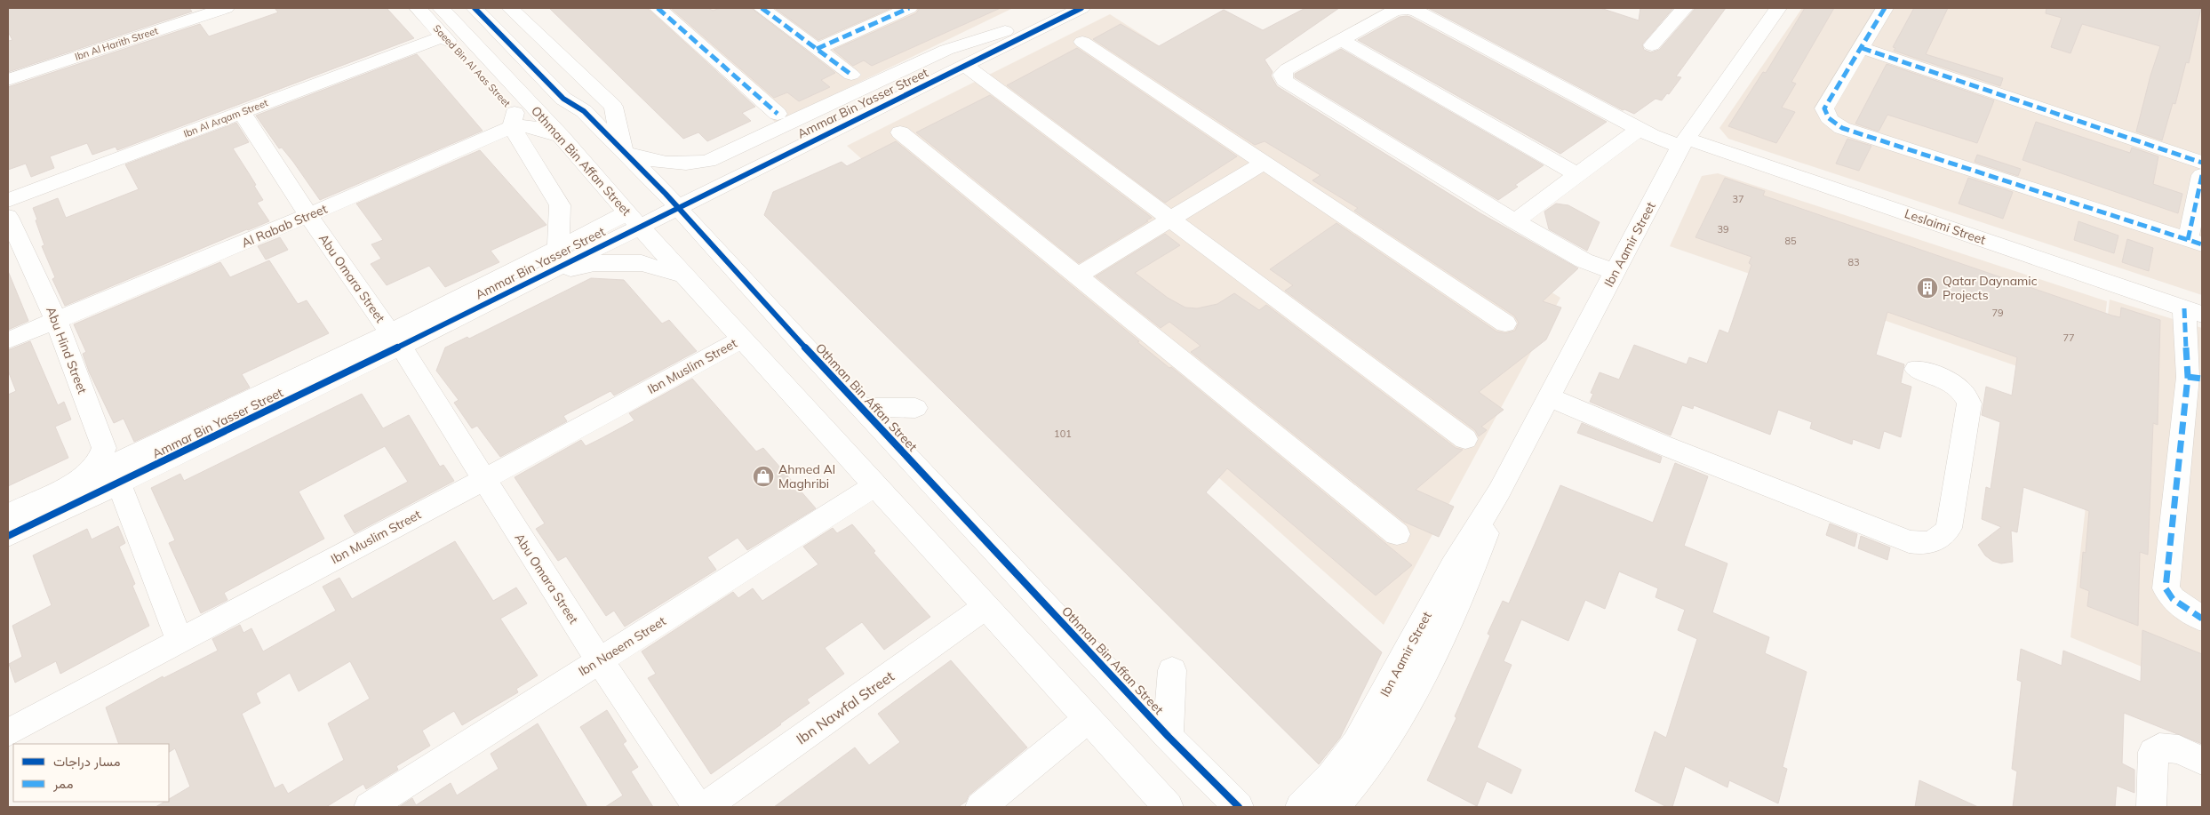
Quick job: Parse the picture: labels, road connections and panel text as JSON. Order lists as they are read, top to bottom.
{
  "streets": {
    "street": [
      "Ibn Al Harith Street",
      "Saeed Bin Al Aas Street",
      "Ammar Bin Yasser Street",
      "Ibn Al Arqam Street",
      "Othman Bin Affan Street",
      "Al Rabab Street",
      "Leslaimi Street",
      "Ibn Aamir Street",
      "Abu Omara Street",
      "Abu Hind Street",
      "Ibn Muslim Street",
      "Ibn Naeem Street",
      "Ibn Nawfal Street"
    ]
  },
  "crossings": [
    ["Saeed Bin Al Aas Street", "Ammar Bin Yasser Street"],
    ["Saeed Bin Al Aas Street", "Ibn Al Arqam Street"],
    ["Saeed Bin Al Aas Street", "Othman Bin Affan Street"],
    ["Saeed Bin Al Aas Street", "Al Rabab Street"],
    ["Ammar Bin Yasser Street", "Othman Bin Affan Street"],
    ["Ammar Bin Yasser Street", "Abu Omara Street"],
    ["Ammar Bin Yasser Street", "Abu Hind Street"],
    ["Ibn Al Arqam Street", "Abu Omara Street"],
    ["Othman Bin Affan Street", "Al Rabab Street"],
    ["Othman Bin Affan Street", "Ibn Muslim Street"],
    ["Othman Bin Affan Street", "Ibn Naeem Street"],
    ["Othman Bin Affan Street", "Ibn Nawfal Street"],
    ["Al Rabab Street", "Abu Omara Street"],
    ["Al Rabab Street", "Abu Hind Street"],
    ["Leslaimi Street", "Ibn Aamir Street"],
    ["Abu Omara Street", "Ibn Muslim Street"],
    ["Abu Omara Street", "Ibn Naeem Street"]
  ],
  "places": {
    "building": ["Qatar Daynamic Projects"],
    "shop": ["Ahmed Al Maghribi"]
  },
  "house_numbers": [
    "37",
    "39",
    "85",
    "83",
    "79",
    "77",
    "101"
  ],
  "legend": ["مسار دراجات", "ممر"]
}
